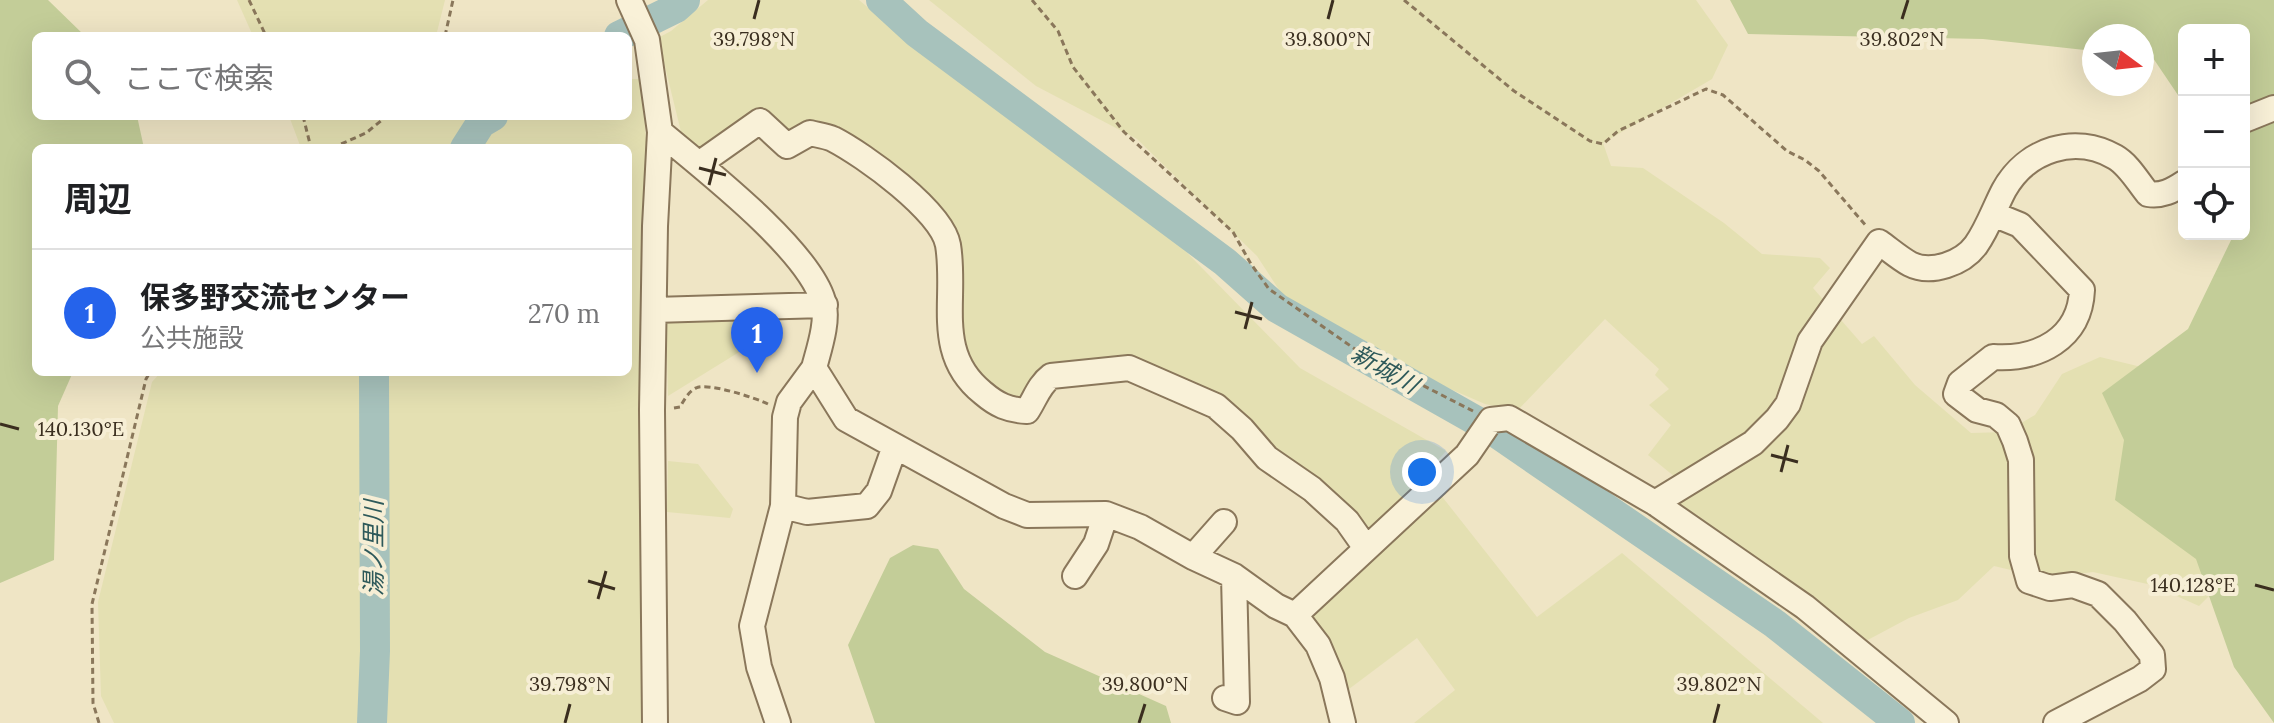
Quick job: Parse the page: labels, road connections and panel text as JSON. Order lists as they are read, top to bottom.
{
  "water": ["新城川", "湯ノ里川"],
  "north": "right",
  "page": {
    "map_buttons": ["+", "−"],
    "search": "ここで検索",
    "heading": "周辺",
    "list": [
      {
        "mark": "1",
        "name": "保多野交流センター",
        "note": "公共施設",
        "value": "270 m"
      }
    ],
    "pins": "1"
  },
  "coordinates": [
    "39.798°N",
    "39.800°N",
    "39.802°N",
    "140.130°E",
    "140.128°E"
  ]
}
